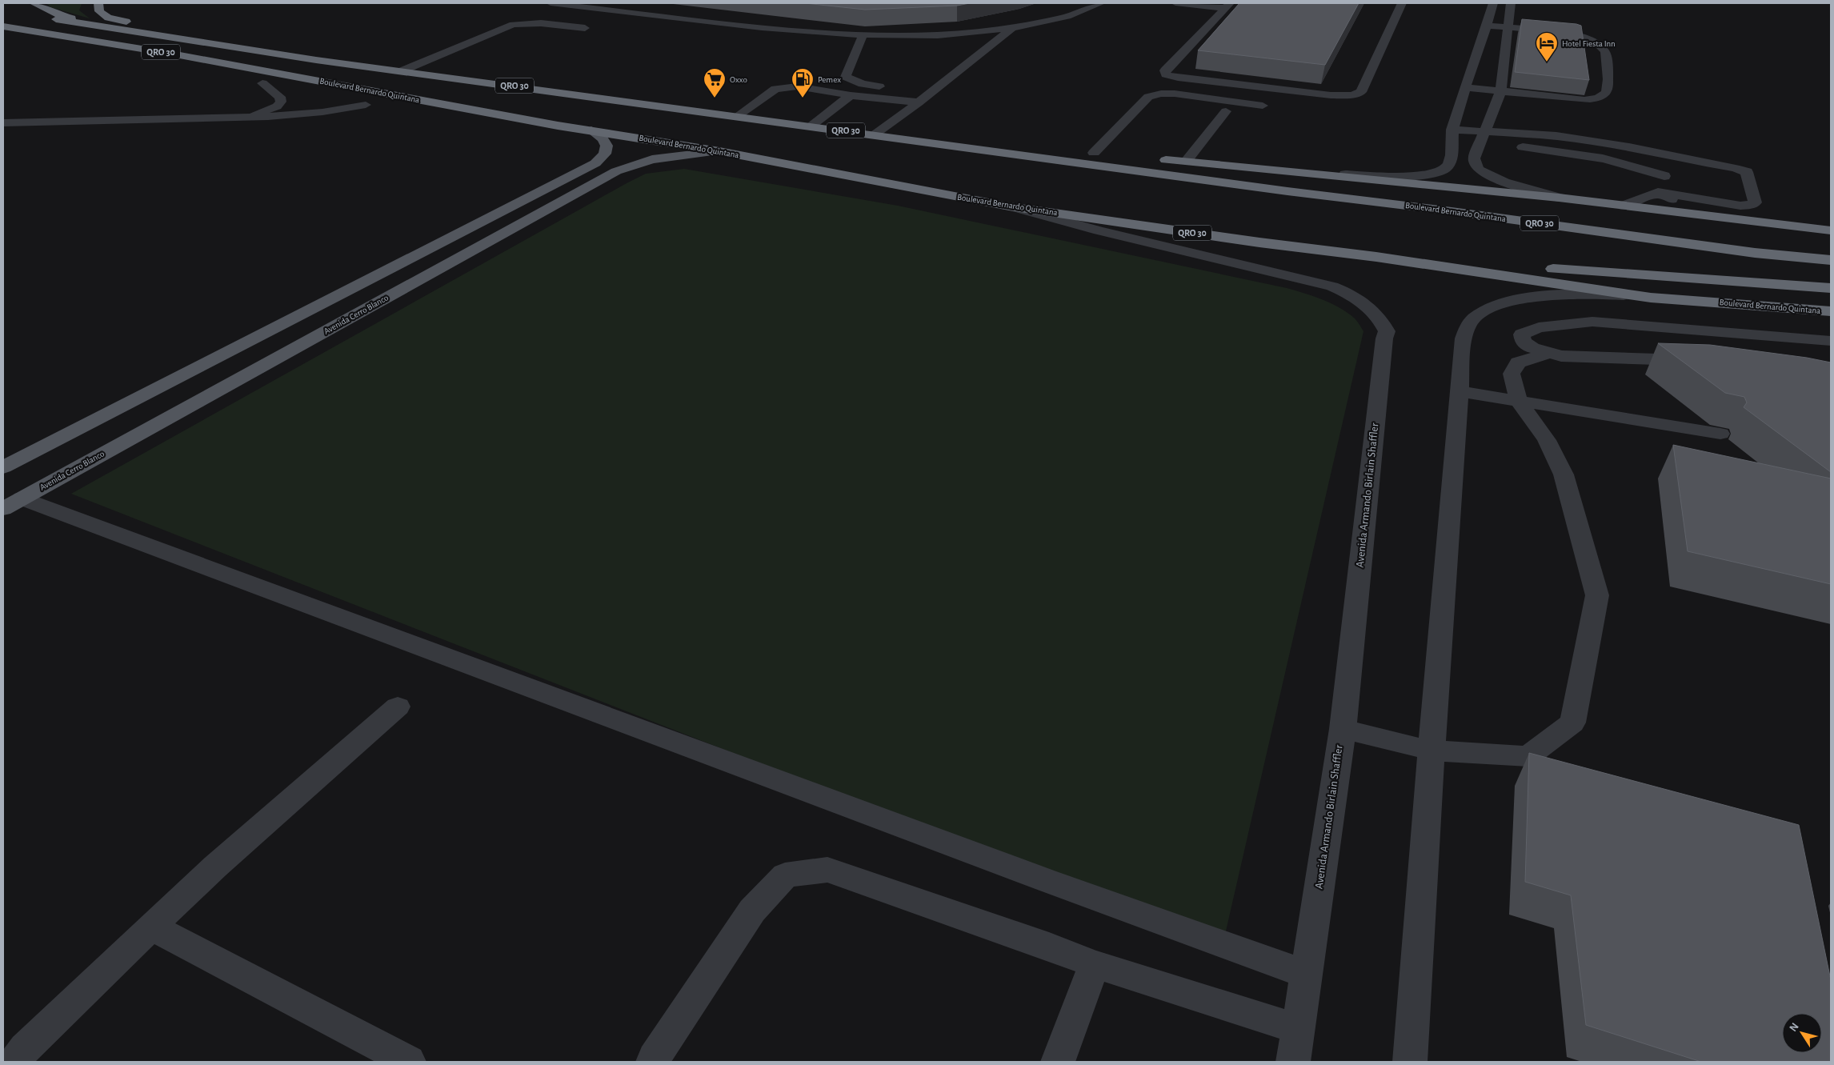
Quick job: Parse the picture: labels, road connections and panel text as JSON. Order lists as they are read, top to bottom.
{
  "streets": {
    "highway": ["QRO 30", "Boulevard Bernardo Quintana"],
    "main road": ["Avenida Cerro Blanco"],
    "street": ["Avenida Armando Birlain Shaffler"]
  },
  "crossings": [
    ["Boulevard Bernardo Quintana", "Avenida Cerro Blanco"],
    ["Boulevard Bernardo Quintana", "Avenida Armando Birlain Shaffler"]
  ],
  "places": {
    "hotel": ["Hotel Fiesta Inn"],
    "supermarket": ["Oxxo"],
    "fuel station": ["Pemex"]
  },
  "north": "top left"
}
